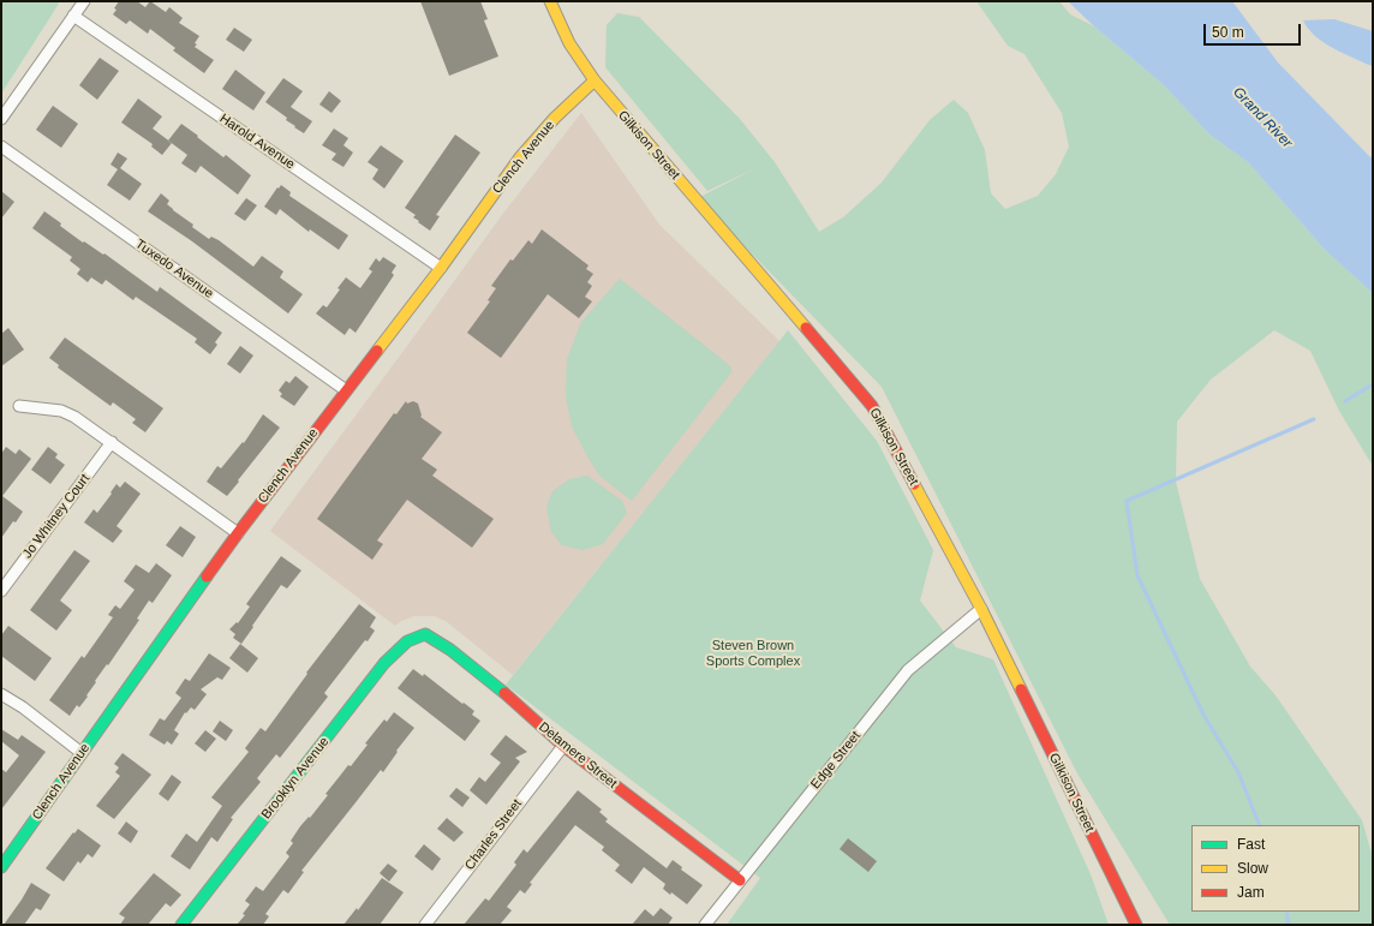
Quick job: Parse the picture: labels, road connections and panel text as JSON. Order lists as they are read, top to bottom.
{
  "streets": {
    "street": [
      "Harold Avenue",
      "Gilkison Street",
      "Clench Avenue",
      "Tuxedo Avenue",
      "Jo Whitney Court",
      "Delamere Street",
      "Edge Street",
      "Brooklyn Avenue",
      "Charles Street"
    ]
  },
  "crossings": [
    ["Harold Avenue", "Clench Avenue"],
    ["Gilkison Street", "Clench Avenue"],
    ["Gilkison Street", "Edge Street"],
    ["Clench Avenue", "Tuxedo Avenue"],
    ["Delamere Street", "Edge Street"],
    ["Delamere Street", "Brooklyn Avenue"],
    ["Delamere Street", "Charles Street"]
  ],
  "water": ["Grand River"],
  "parks": ["Steven Brown Sports Complex"],
  "legend": ["Fast", "Slow", "Jam"],
  "scale_bar": "50 m"
}
